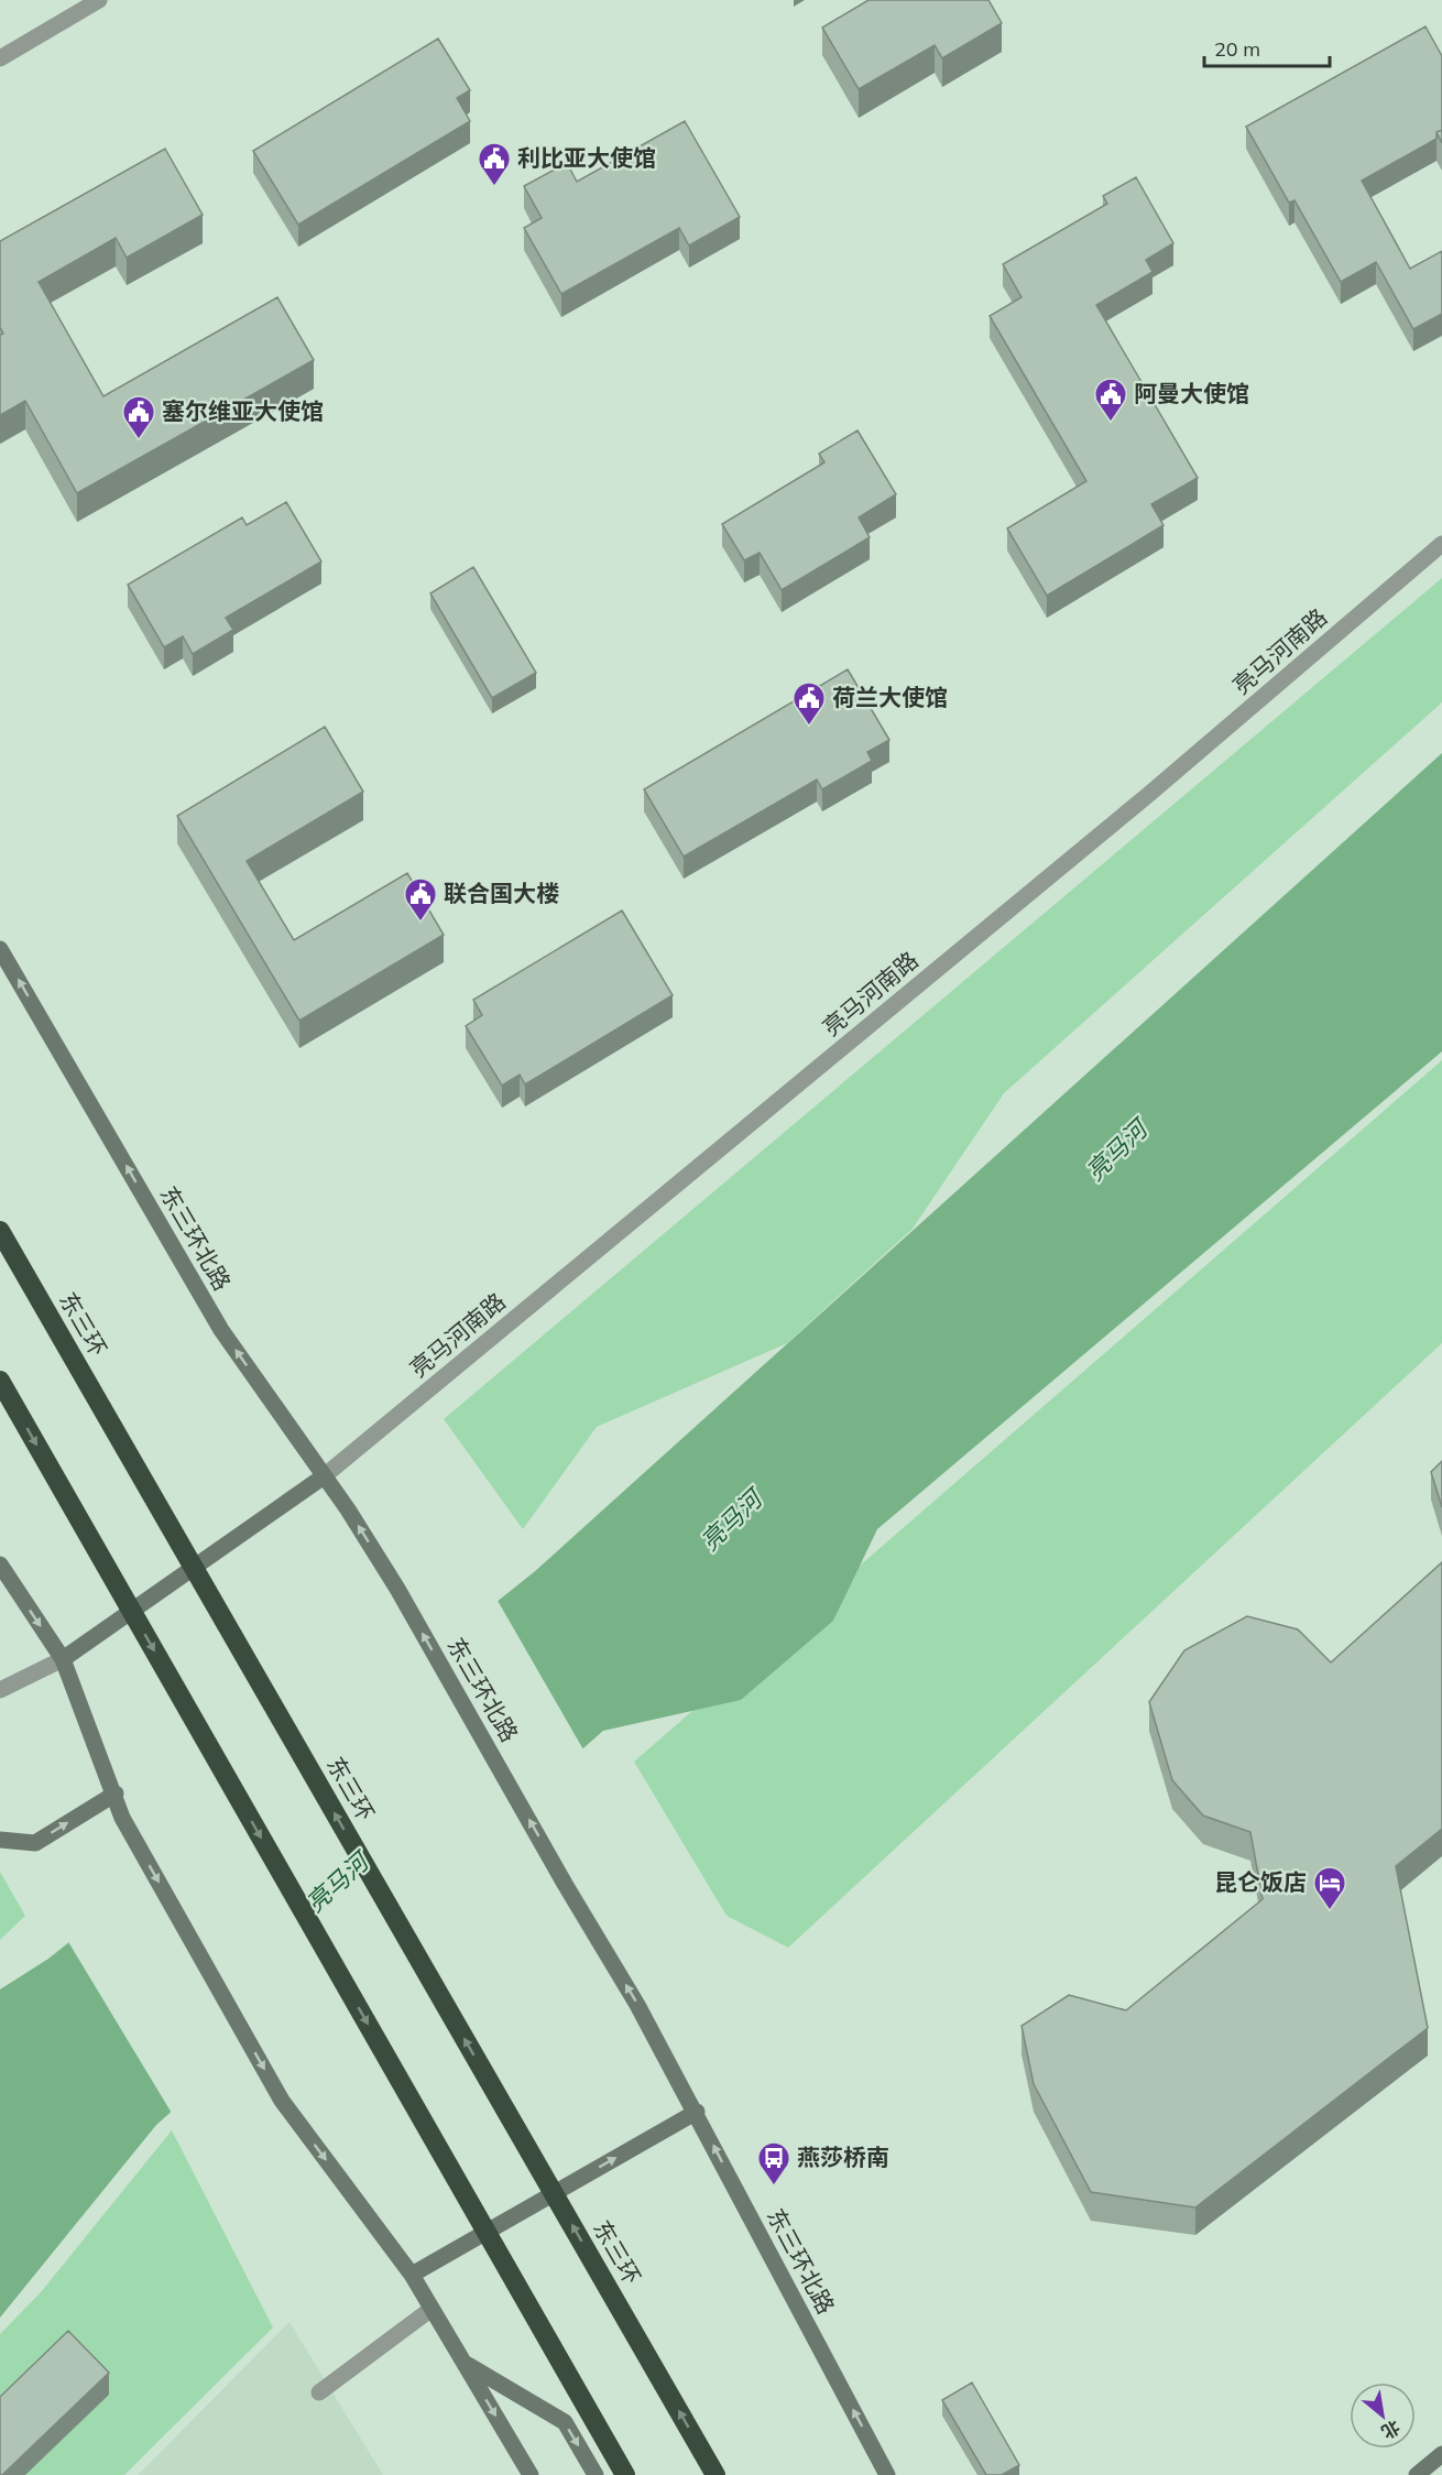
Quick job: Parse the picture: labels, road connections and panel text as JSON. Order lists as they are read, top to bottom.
{
  "streets": {
    "highway": ["东三环"],
    "street": ["亮马河南路", "东三环北路"]
  },
  "crossings": [
    ["亮马河南路", "东三环北路"]
  ],
  "one_way": ["东三环北路"],
  "water": ["亮马河"],
  "places": {
    "public building": [
      "利比亚大使馆",
      "阿曼大使馆",
      "塞尔维亚大使馆",
      "荷兰大使馆",
      "联合国大楼"
    ],
    "hotel": ["昆仑饭店"],
    "bus stop": ["燕莎桥南"]
  },
  "scale_bar": "20 m",
  "north": "bottom right"
}
